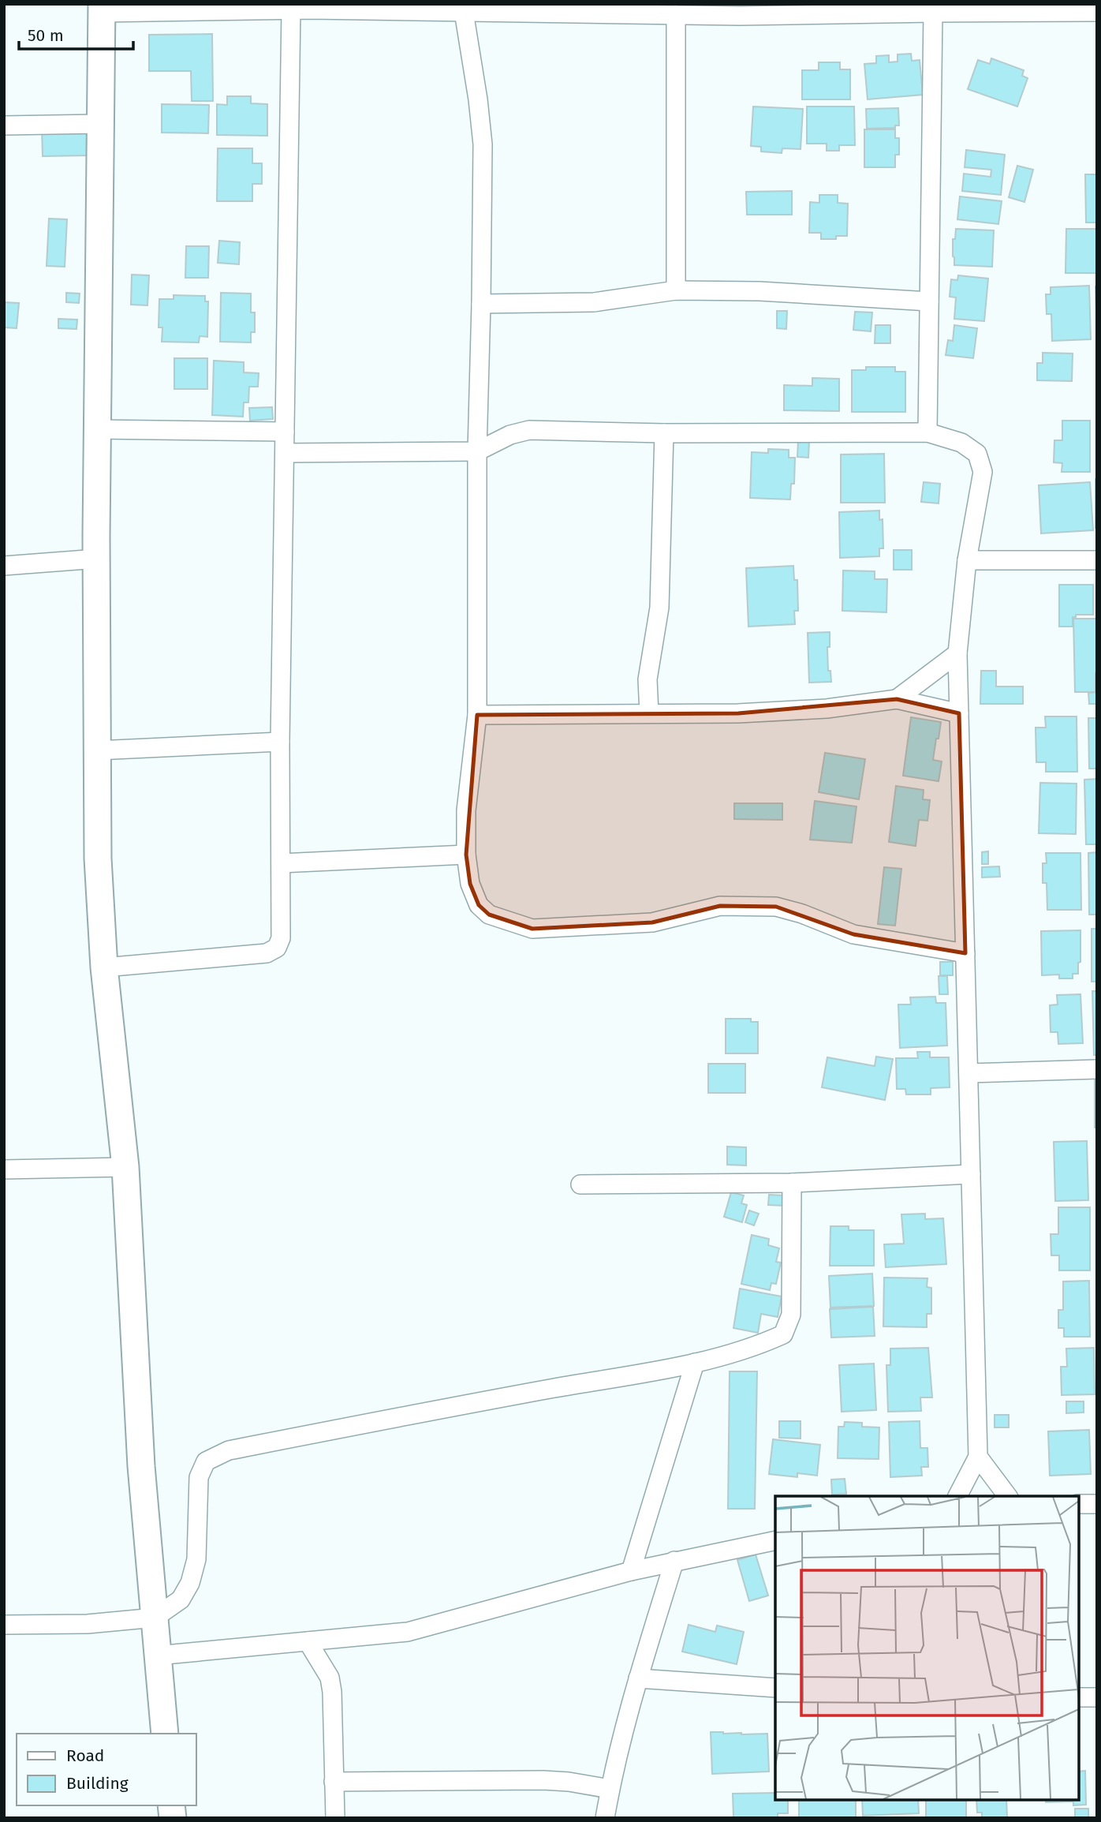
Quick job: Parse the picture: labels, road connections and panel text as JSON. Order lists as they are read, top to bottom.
{
  "legend": ["Road", "Building"],
  "scale_bar": "50 m"
}
